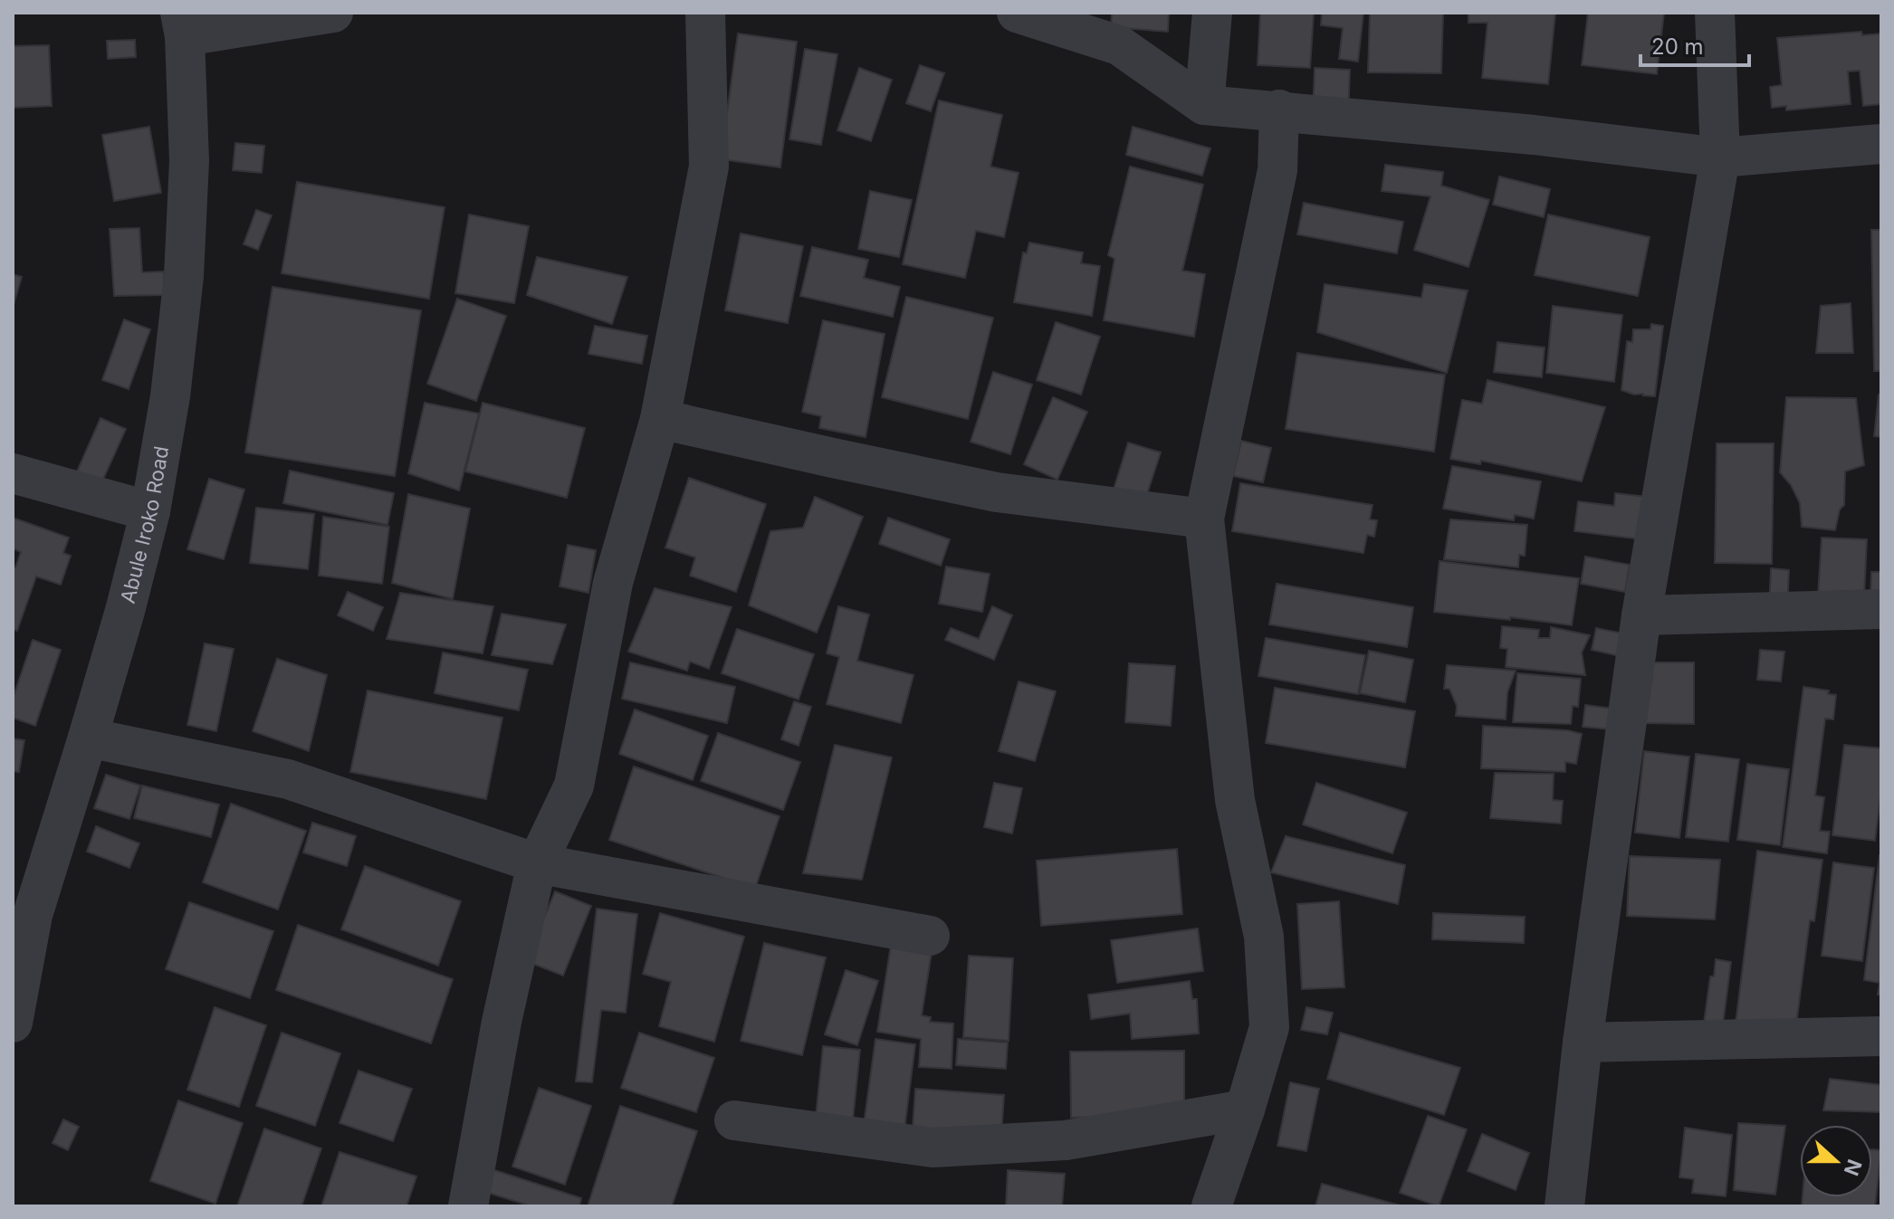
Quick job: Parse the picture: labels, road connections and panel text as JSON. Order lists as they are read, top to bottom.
{
  "streets": {
    "street": ["Abule Iroko Road"]
  },
  "scale_bar": "20 m",
  "north": "right"
}
